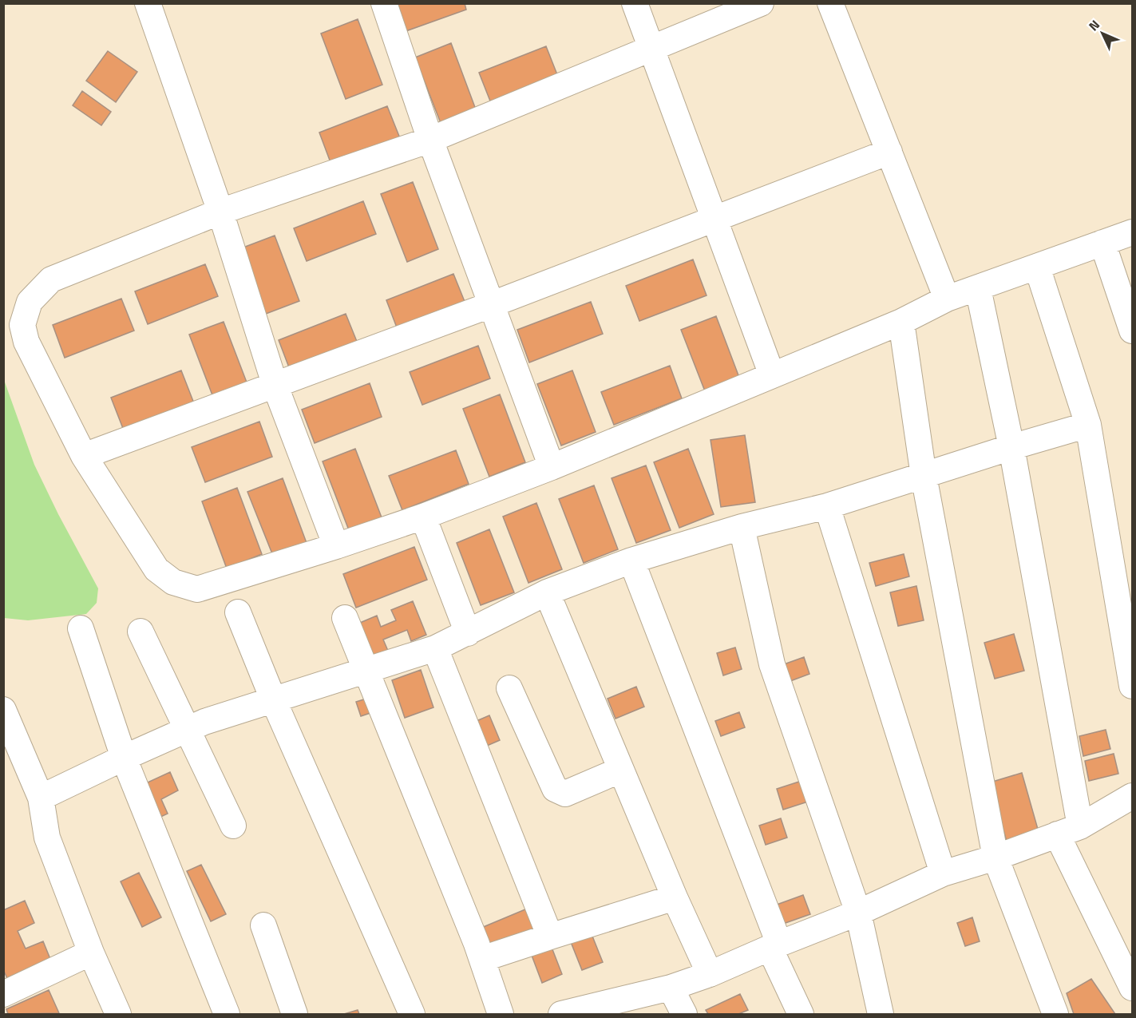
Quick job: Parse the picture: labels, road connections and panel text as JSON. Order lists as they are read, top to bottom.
{
  "north": "top left"
}
